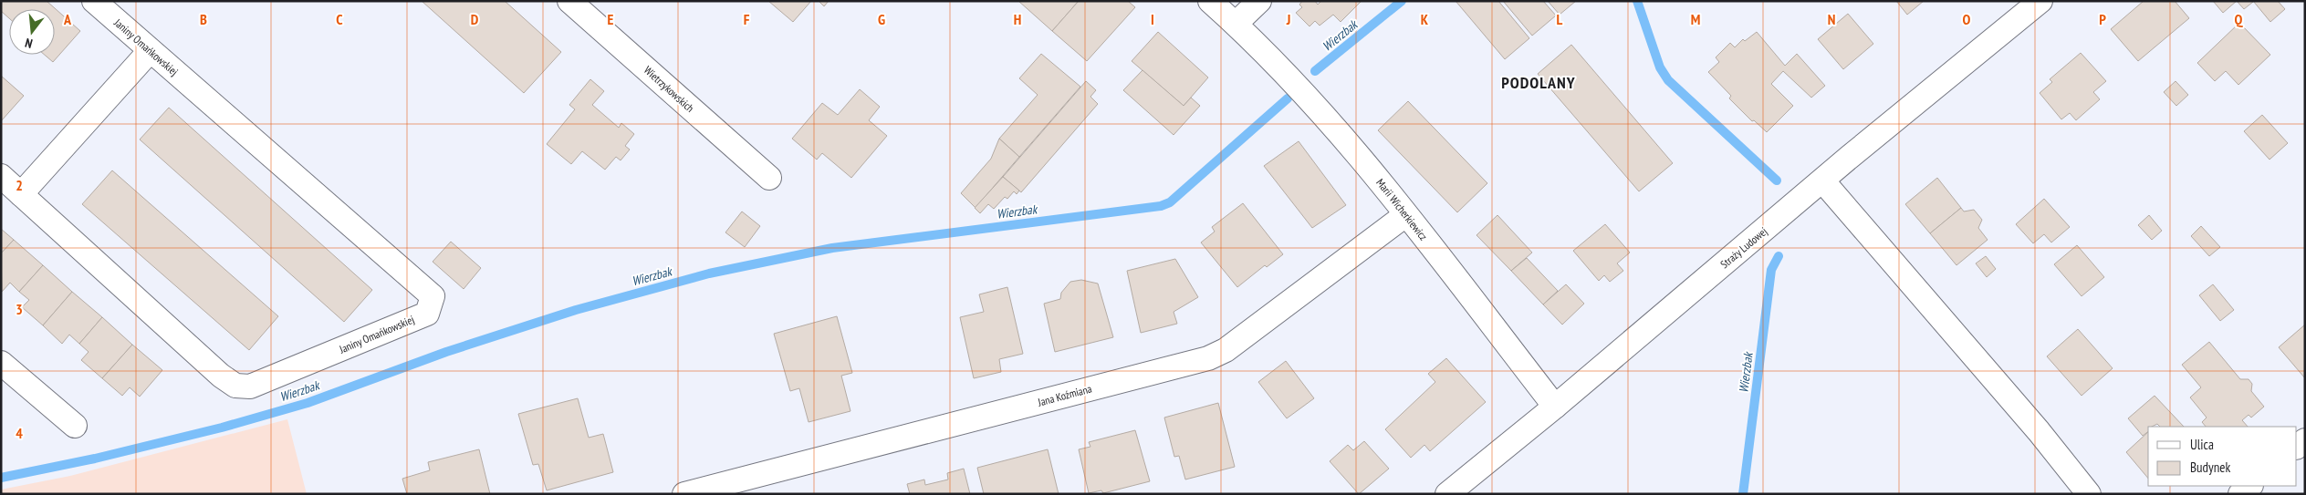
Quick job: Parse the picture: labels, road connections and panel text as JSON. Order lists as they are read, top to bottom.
{
  "streets": {
    "street": [
      "Janiny Omańkowskiej",
      "Wietrzykowskich",
      "Marii Wicherkiewicz",
      "Straży Ludowej",
      "Jana Koźmiana"
    ]
  },
  "crossings": [
    ["Marii Wicherkiewicz", "Straży Ludowej"],
    ["Marii Wicherkiewicz", "Jana Koźmiana"]
  ],
  "districts": ["PODOLANY"],
  "water": ["Wierzbak"],
  "legend": ["Ulica", "Budynek"],
  "north": "bottom",
  "grid": {
    "columns": [
      "A",
      "B",
      "C",
      "D",
      "E",
      "F",
      "G",
      "H",
      "I",
      "J",
      "K",
      "L",
      "M",
      "N",
      "O",
      "P",
      "Q"
    ],
    "rows": ["2", "3", "4"]
  }
}
